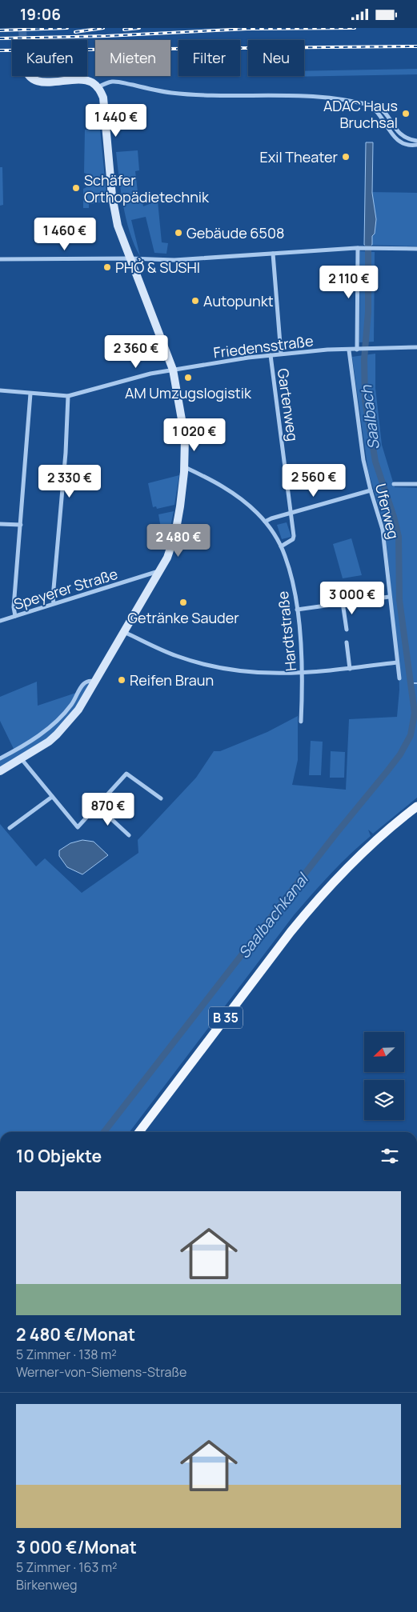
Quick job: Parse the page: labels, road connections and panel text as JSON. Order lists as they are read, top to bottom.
{
  "streets": {
    "main road": ["B 35"],
    "street": [
      "Friedensstraße",
      "Gartenweg",
      "Uferweg",
      "Speyerer Straße",
      "Hardtstraße"
    ]
  },
  "crossings": [
    ["Friedensstraße", "Gartenweg"],
    ["Friedensstraße", "Uferweg"],
    ["Gartenweg", "Hardtstraße"]
  ],
  "water": ["Saalbach", "Saalbachkanal"],
  "places": [
    "ADAC Haus Bruchsal",
    "Exil Theater",
    "Schäfer Orthopädietechnik",
    "Gebäude 6508",
    "PHỞ & SUSHI",
    "Autopunkt",
    "AM Umzugslogistik",
    "Getränke Sauder",
    "Reifen Braun"
  ],
  "north": "bottom left",
  "page": {
    "status": "19:06",
    "chip": [
      "Kaufen",
      "Mieten",
      "Filter",
      "Neu"
    ],
    "price": [
      "1 440 €",
      "1 460 €",
      "2 110 €",
      "2 360 €",
      "1 020 €",
      "2 560 €",
      "2 330 €",
      "2 480 €",
      "3 000 €",
      "870 €"
    ],
    "heading": "10 Objekte",
    "list": [
      {
        "name": "2 480 €/Monat",
        "note": "5 Zimmer · 138 m² · Werner-von-Siemens-Straße"
      },
      {
        "name": "3 000 €/Monat",
        "note": "5 Zimmer · 163 m² · Birkenweg"
      }
    ]
  }
}
